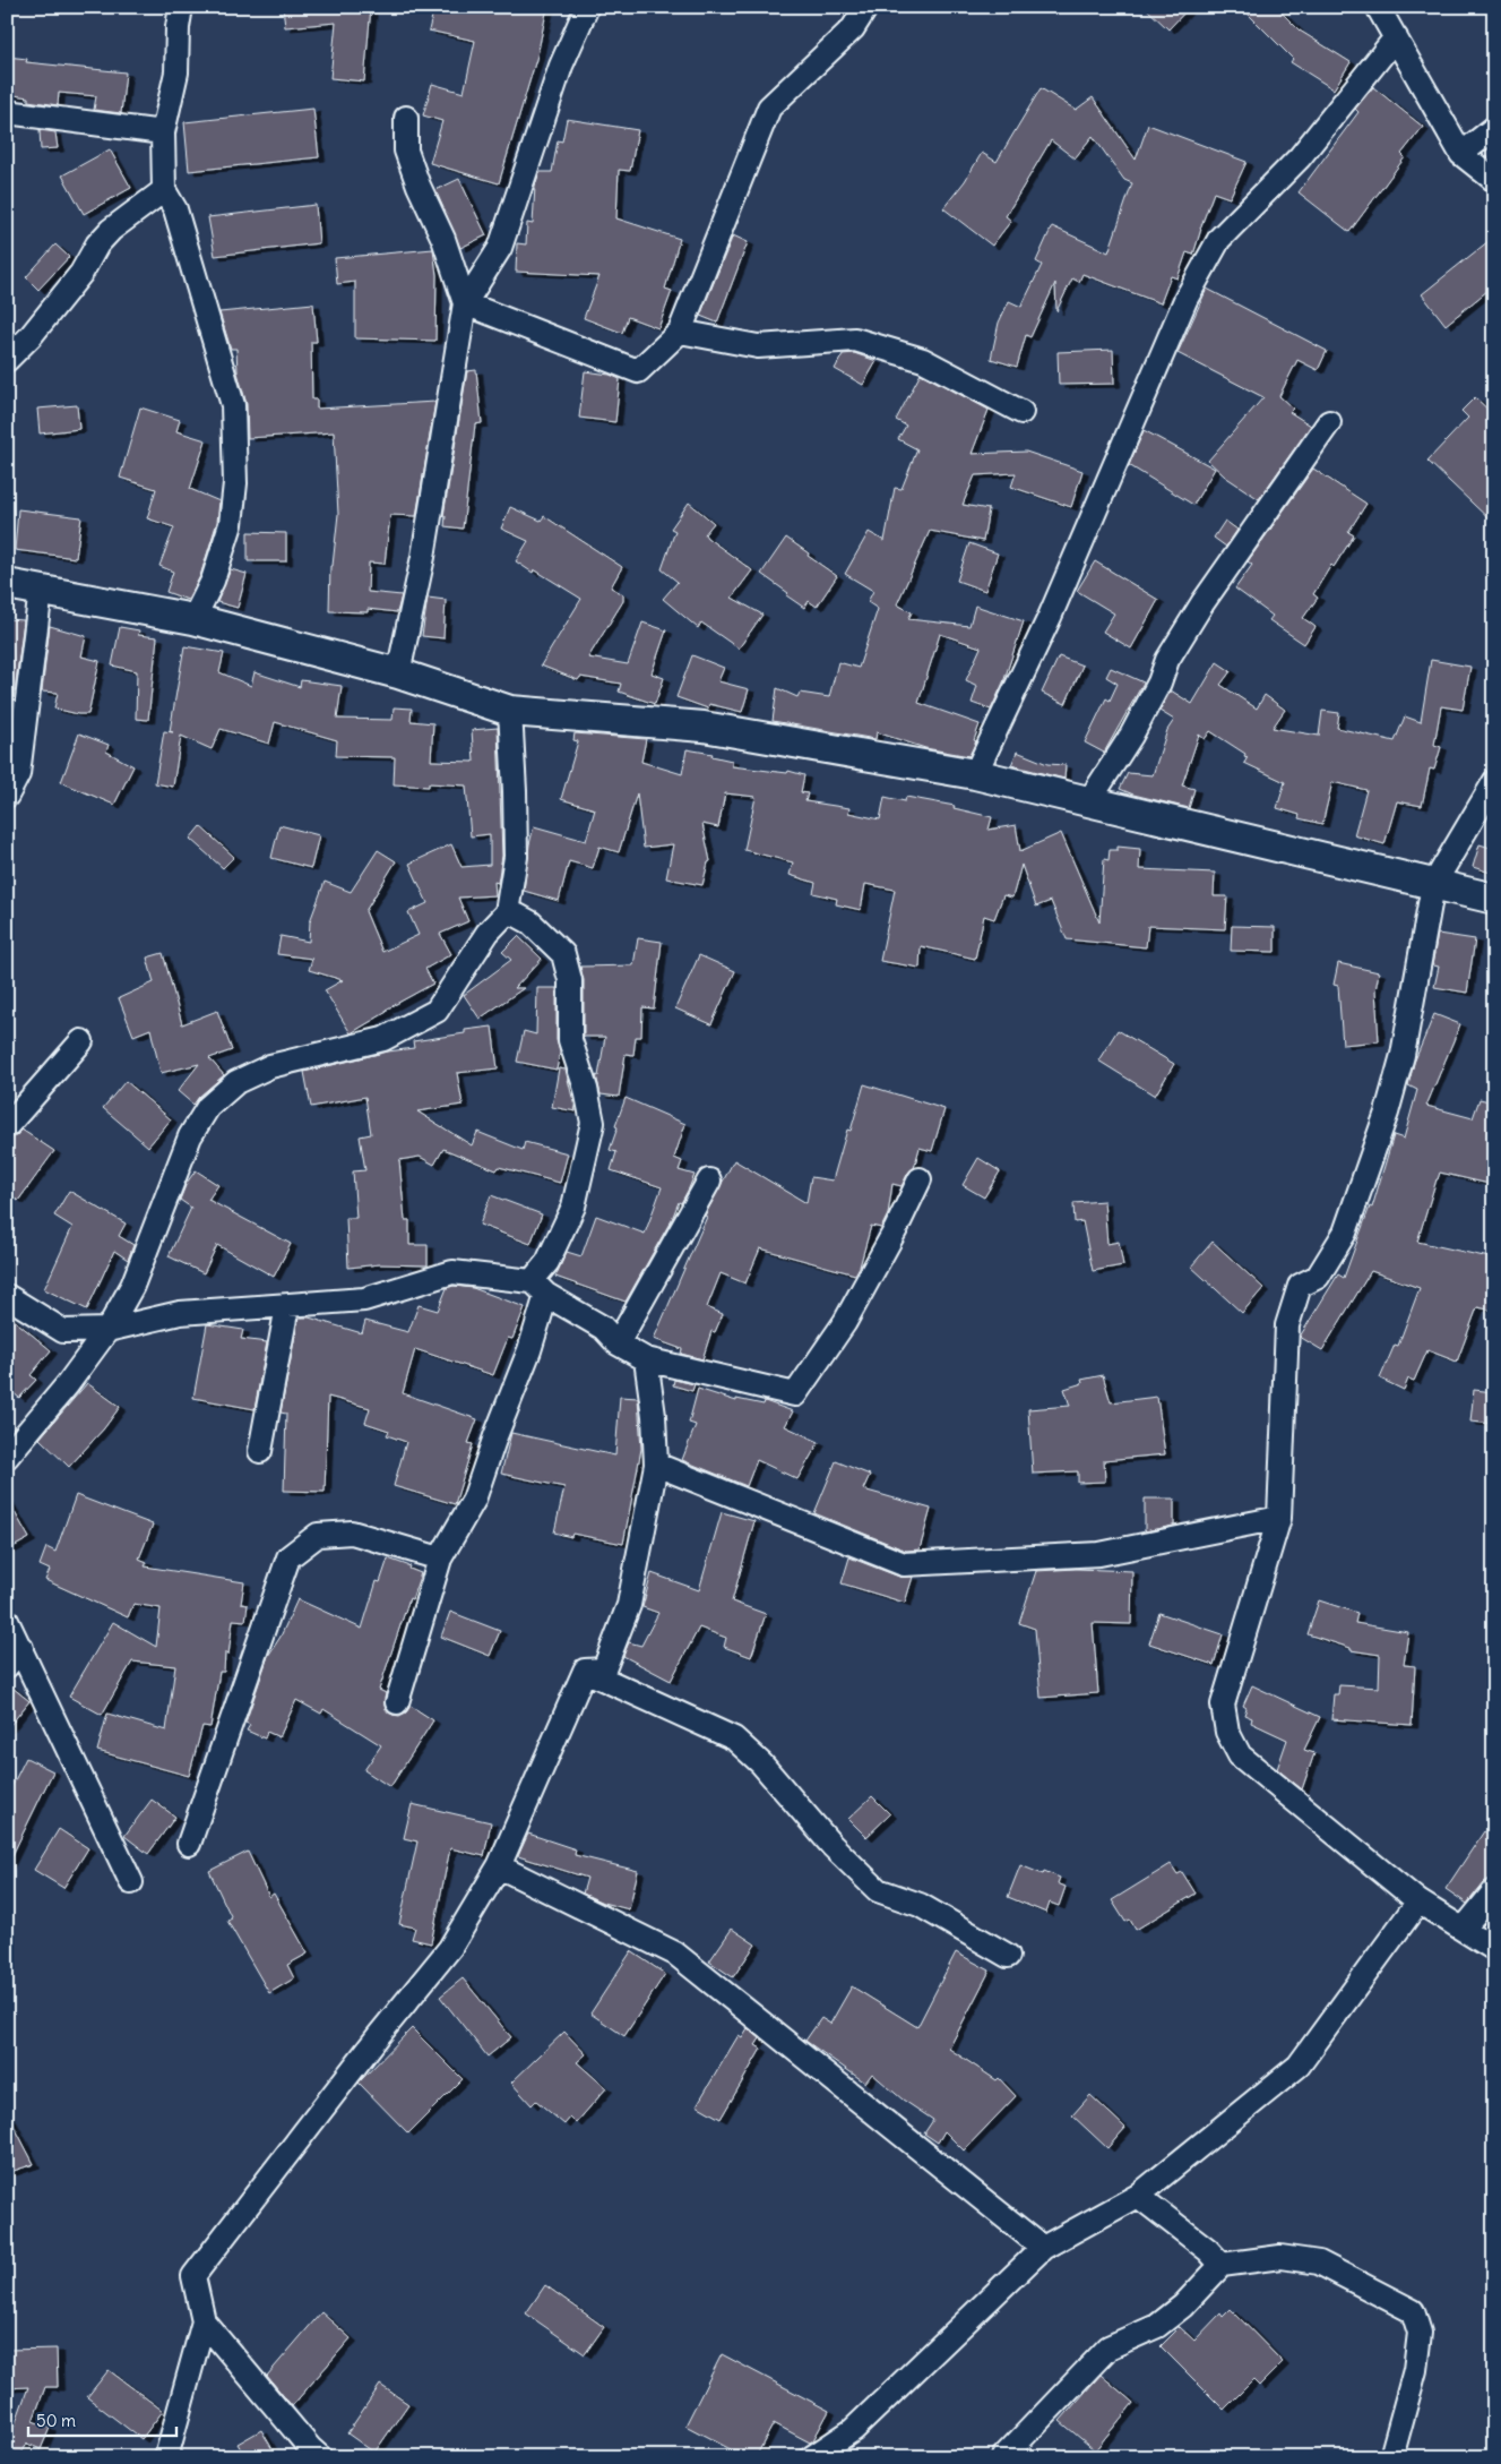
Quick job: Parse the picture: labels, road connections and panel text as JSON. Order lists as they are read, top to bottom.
{
  "scale_bar": "50 m"
}
